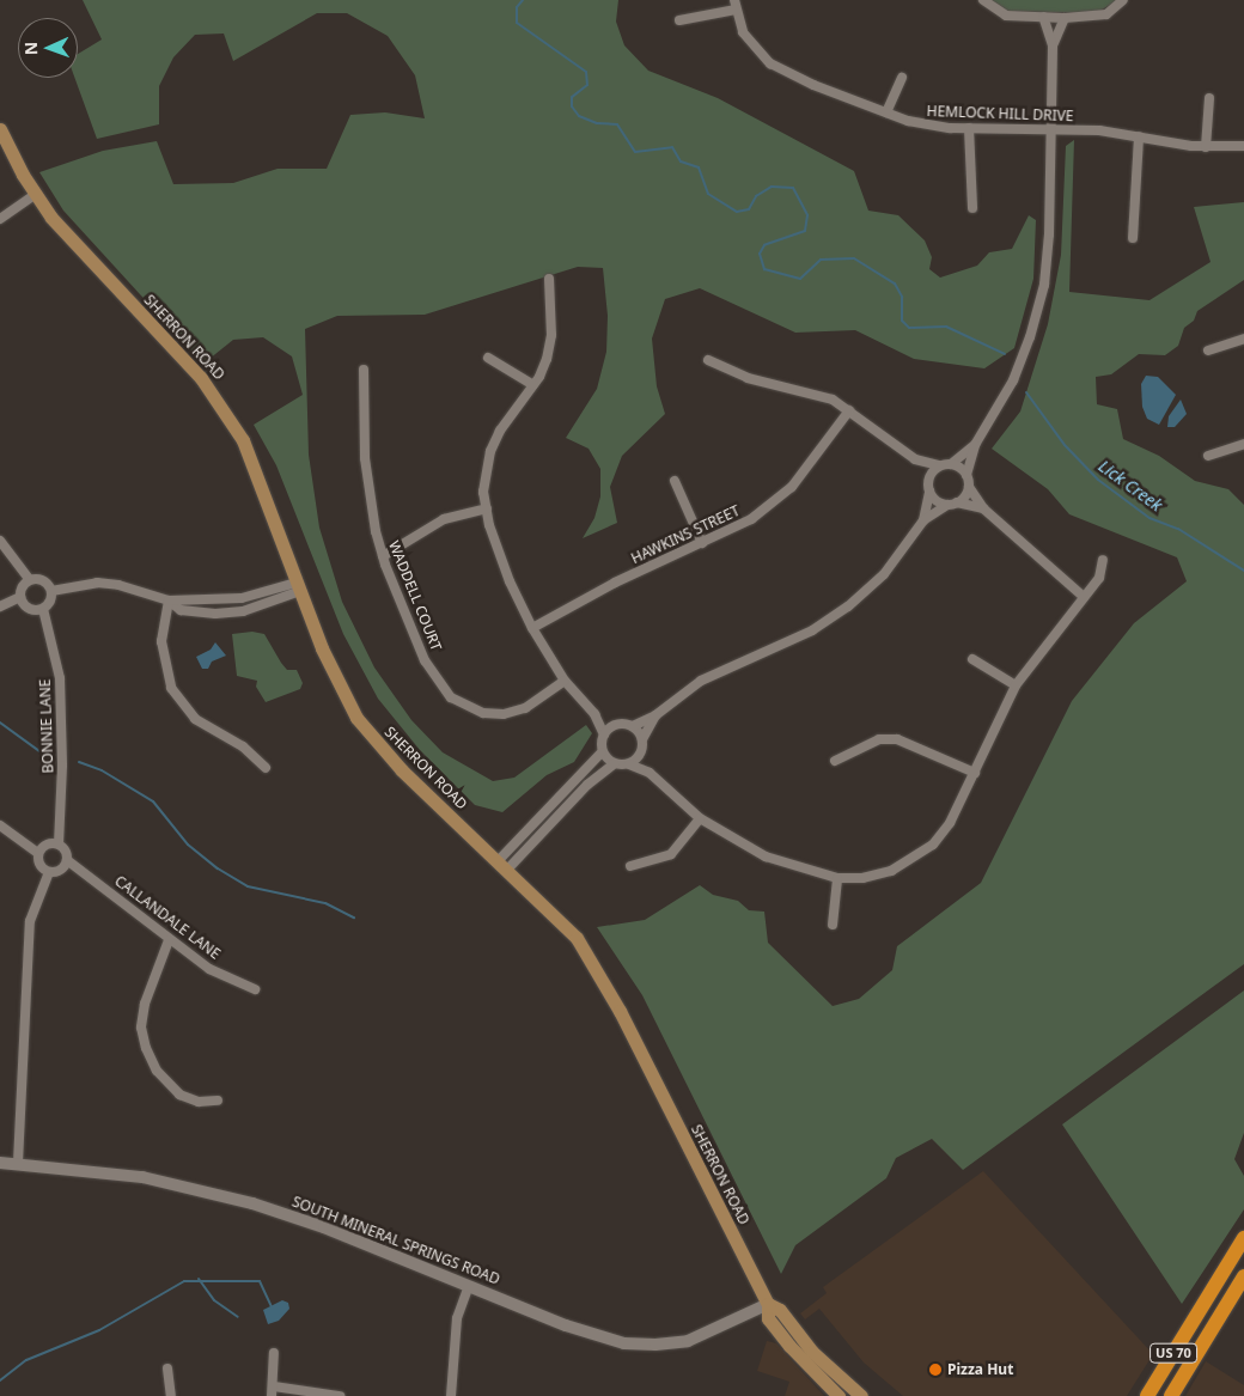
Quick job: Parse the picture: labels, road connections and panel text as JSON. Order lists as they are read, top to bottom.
{
  "streets": {
    "highway": ["US 70"],
    "main road": ["SHERRON ROAD"],
    "street": [
      "HEMLOCK HILL DRIVE",
      "HAWKINS STREET",
      "WADDELL COURT",
      "BONNIE LANE",
      "CALLANDALE LANE",
      "SOUTH MINERAL SPRINGS ROAD"
    ]
  },
  "crossings": [
    ["SHERRON ROAD", "SOUTH MINERAL SPRINGS ROAD"],
    ["BONNIE LANE", "CALLANDALE LANE"]
  ],
  "water": ["Lick Creek"],
  "places": ["Pizza Hut"],
  "north": "left"
}
